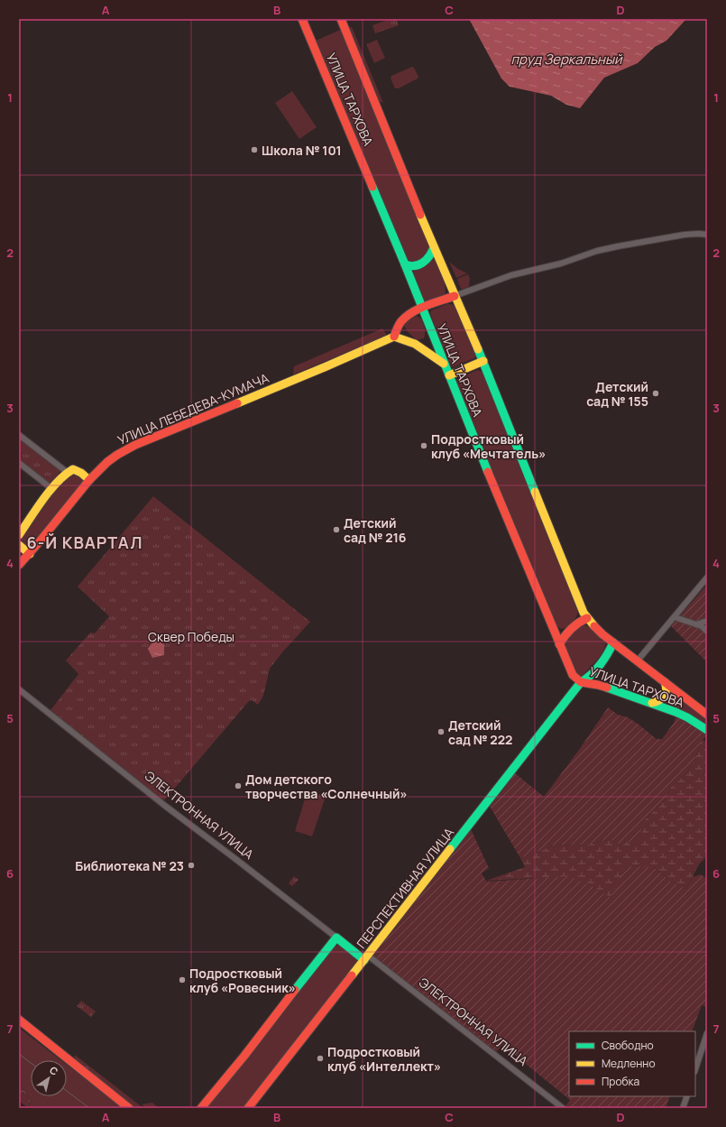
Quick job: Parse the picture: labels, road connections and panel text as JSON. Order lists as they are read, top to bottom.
{
  "streets": {
    "main road": [
      "УЛИЦА ТАРХОВА",
      "УЛИЦА ЛЕБЕДЕВА-КУМАЧА",
      "ЭЛЕКТРОННАЯ УЛИЦА",
      "ПЕРСПЕКТИВНАЯ УЛИЦА"
    ]
  },
  "crossings": [
    ["УЛИЦА ТАРХОВА", "ПЕРСПЕКТИВНАЯ УЛИЦА"],
    ["ЭЛЕКТРОННАЯ УЛИЦА", "ПЕРСПЕКТИВНАЯ УЛИЦА"]
  ],
  "districts": ["6-Й КВАРТАЛ"],
  "water": ["пруд Зеркальный"],
  "parks": ["Сквер Победы"],
  "places": [
    "Школа № 101",
    "Детский сад № 155",
    "Подростковый клуб «Мечтатель»",
    "Детский сад № 216",
    "Детский сад № 222",
    "Дом детского творчества «Солнечный»",
    "Библиотека № 23",
    "Подростковый клуб «Ровесник»",
    "Подростковый клуб «Интеллект»"
  ],
  "legend": ["Свободно", "Медленно", "Пробка"],
  "north": "top right",
  "grid": {
    "columns": [
      "A",
      "B",
      "C",
      "D"
    ],
    "rows": [
      "1",
      "2",
      "3",
      "4",
      "5",
      "6",
      "7"
    ]
  }
}
